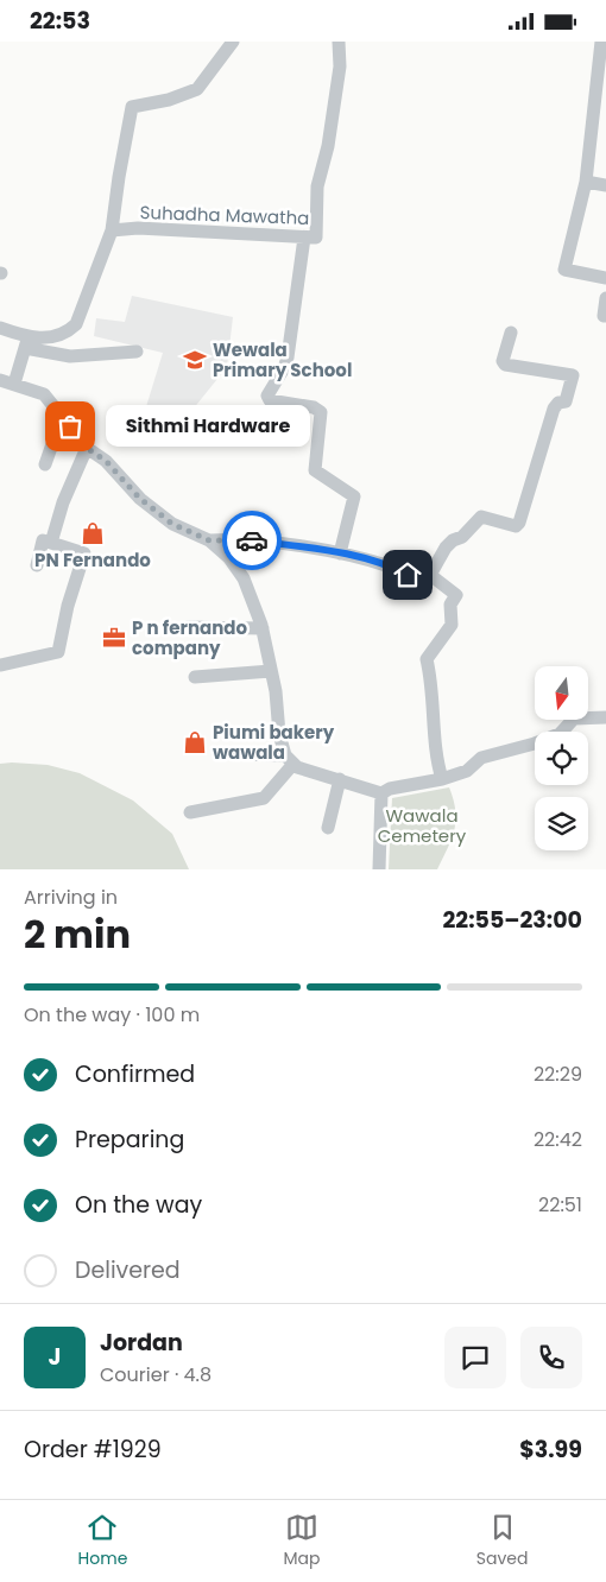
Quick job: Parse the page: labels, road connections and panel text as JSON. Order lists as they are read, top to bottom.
{
  "streets": {
    "street": ["Suhadha Mawatha"]
  },
  "parks": ["Wawala Cemetery"],
  "places": {
    "school or university": ["Wewala Primary School"],
    "other": ["Sithmi Hardware"],
    "shop": ["PN Fernando", "Piumi bakery wawala"],
    "office": ["P n fernando company"]
  },
  "north": "bottom",
  "page": {
    "status": "22:53",
    "bubble": "Sithmi Hardware",
    "heading": ["2 min", "Arriving in", "22:55–23:00"],
    "panel": [
      "Jordan",
      "Courier · 4.8",
      "Order #1929",
      "$3.99"
    ],
    "bar": "On the way · 100 m",
    "list": [
      ["Confirmed", "22:29"],
      ["Preparing", "22:42"],
      ["On the way", "22:51"],
      "Delivered"
    ],
    "round": "J",
    "tabs": ["Home", "Map", "Saved"]
  }
}
